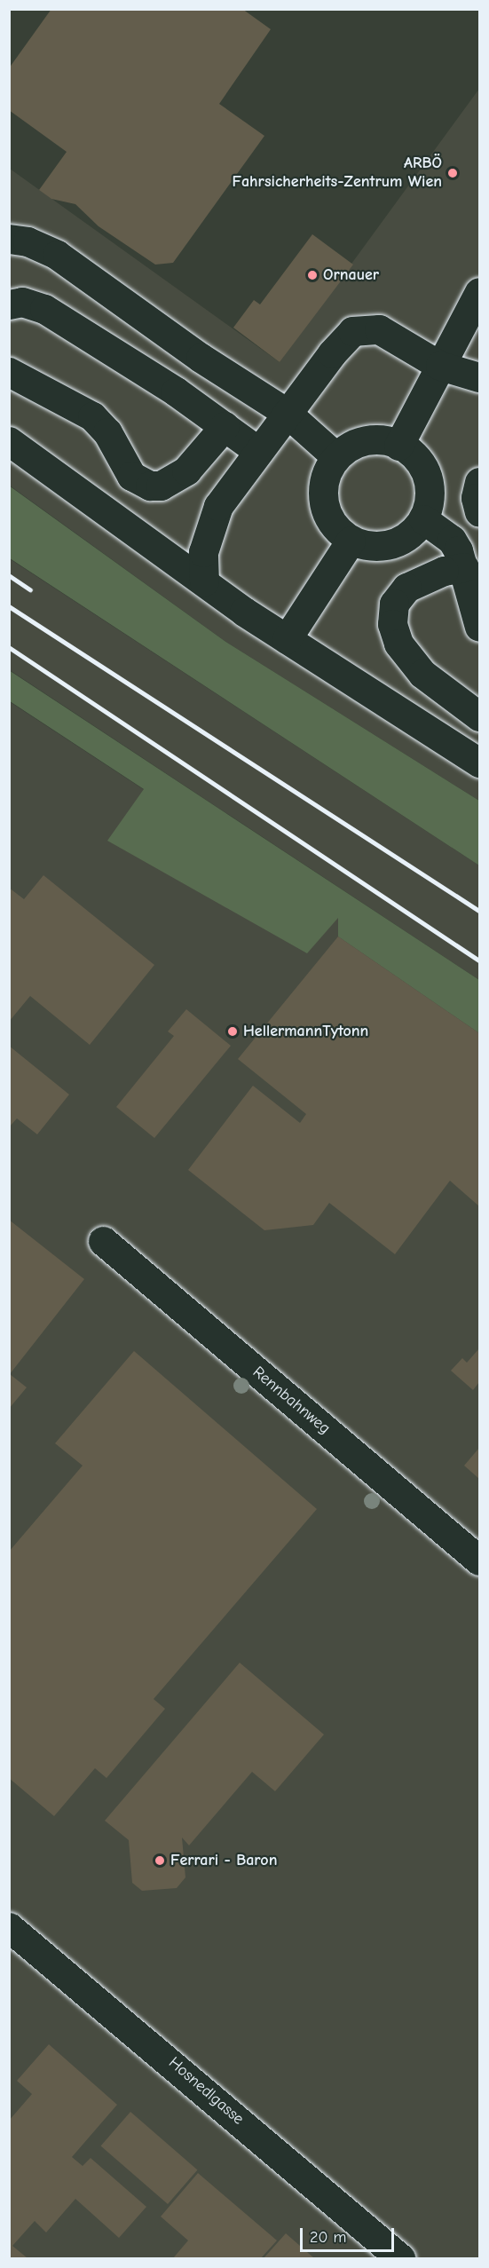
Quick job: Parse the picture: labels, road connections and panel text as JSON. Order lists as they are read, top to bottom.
{
  "streets": {
    "street": ["Rennbahnweg", "Hosnedlgasse"]
  },
  "places": [
    "ARBÖ Fahrsicherheits-Zentrum Wien",
    "Ornauer",
    "HellermannTytonn",
    "Ferrari - Baron"
  ],
  "scale_bar": "20 m"
}
